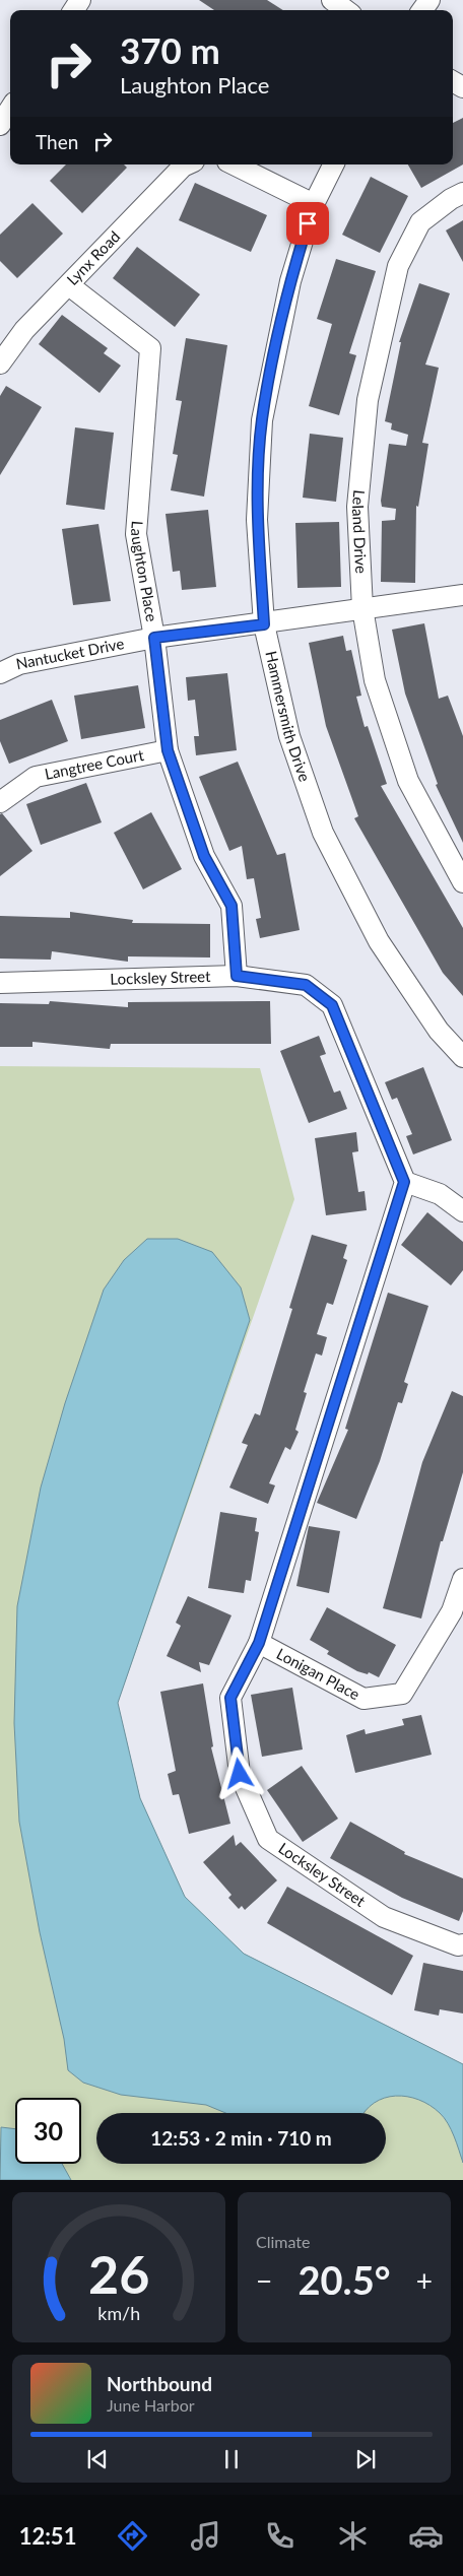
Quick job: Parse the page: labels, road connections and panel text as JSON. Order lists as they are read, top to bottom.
{
  "streets": {
    "street": [
      "Lynx Road",
      "Leland Drive",
      "Laughton Place",
      "Nantucket Drive",
      "Hammersmith Drive",
      "Langtree Court",
      "Locksley Street",
      "Lonigan Place"
    ]
  },
  "crossings": [
    ["Lynx Road", "Laughton Place"],
    ["Leland Drive", "Nantucket Drive"],
    ["Laughton Place", "Nantucket Drive"],
    ["Laughton Place", "Langtree Court"],
    ["Laughton Place", "Locksley Street"],
    ["Nantucket Drive", "Hammersmith Drive"],
    ["Locksley Street", "Lonigan Place"]
  ],
  "page": {
    "turn": ["370 m", "Laughton Place"],
    "then": "Then",
    "limit": "30",
    "trip": "12:53 · 2 min · 710 m",
    "tile": "Climate",
    "heat": ["−", "20.5°", "+"],
    "song": ["Northbound", "June Harbor"],
    "tabs": "12:51",
    "gauge": ["26", "km/h"]
  }
}
